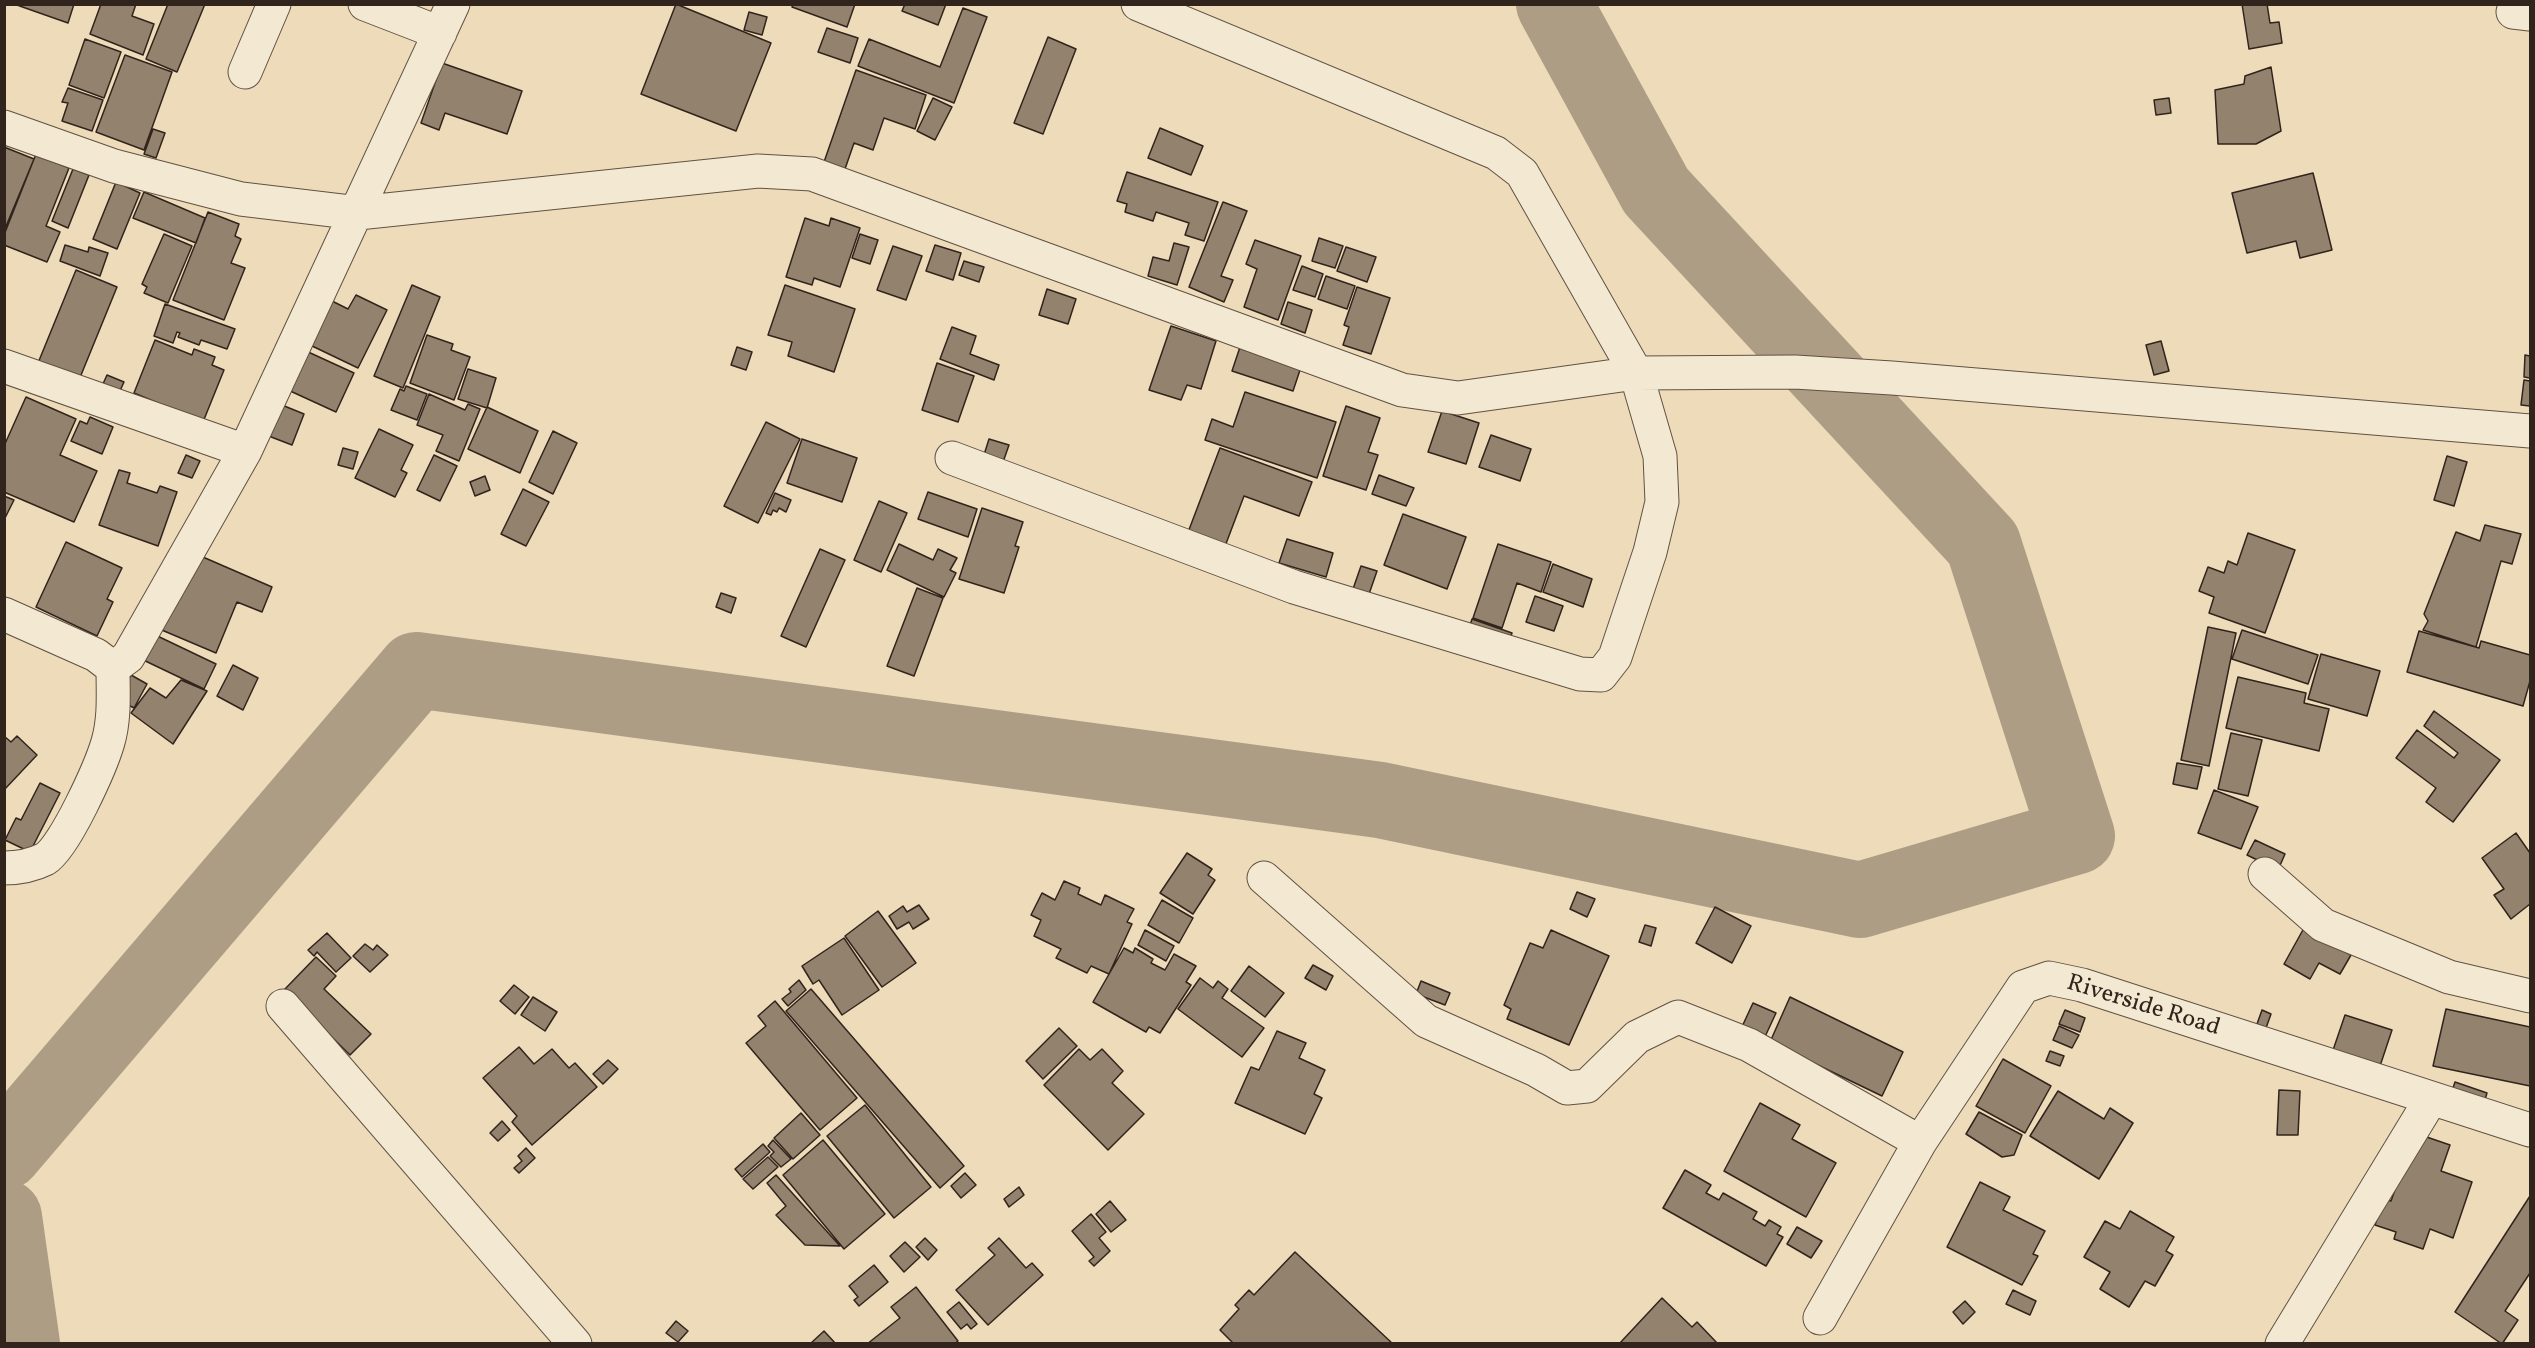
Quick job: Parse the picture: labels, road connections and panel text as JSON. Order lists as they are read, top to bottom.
{
  "streets": {
    "street": ["Riverside Road"]
  }
}
